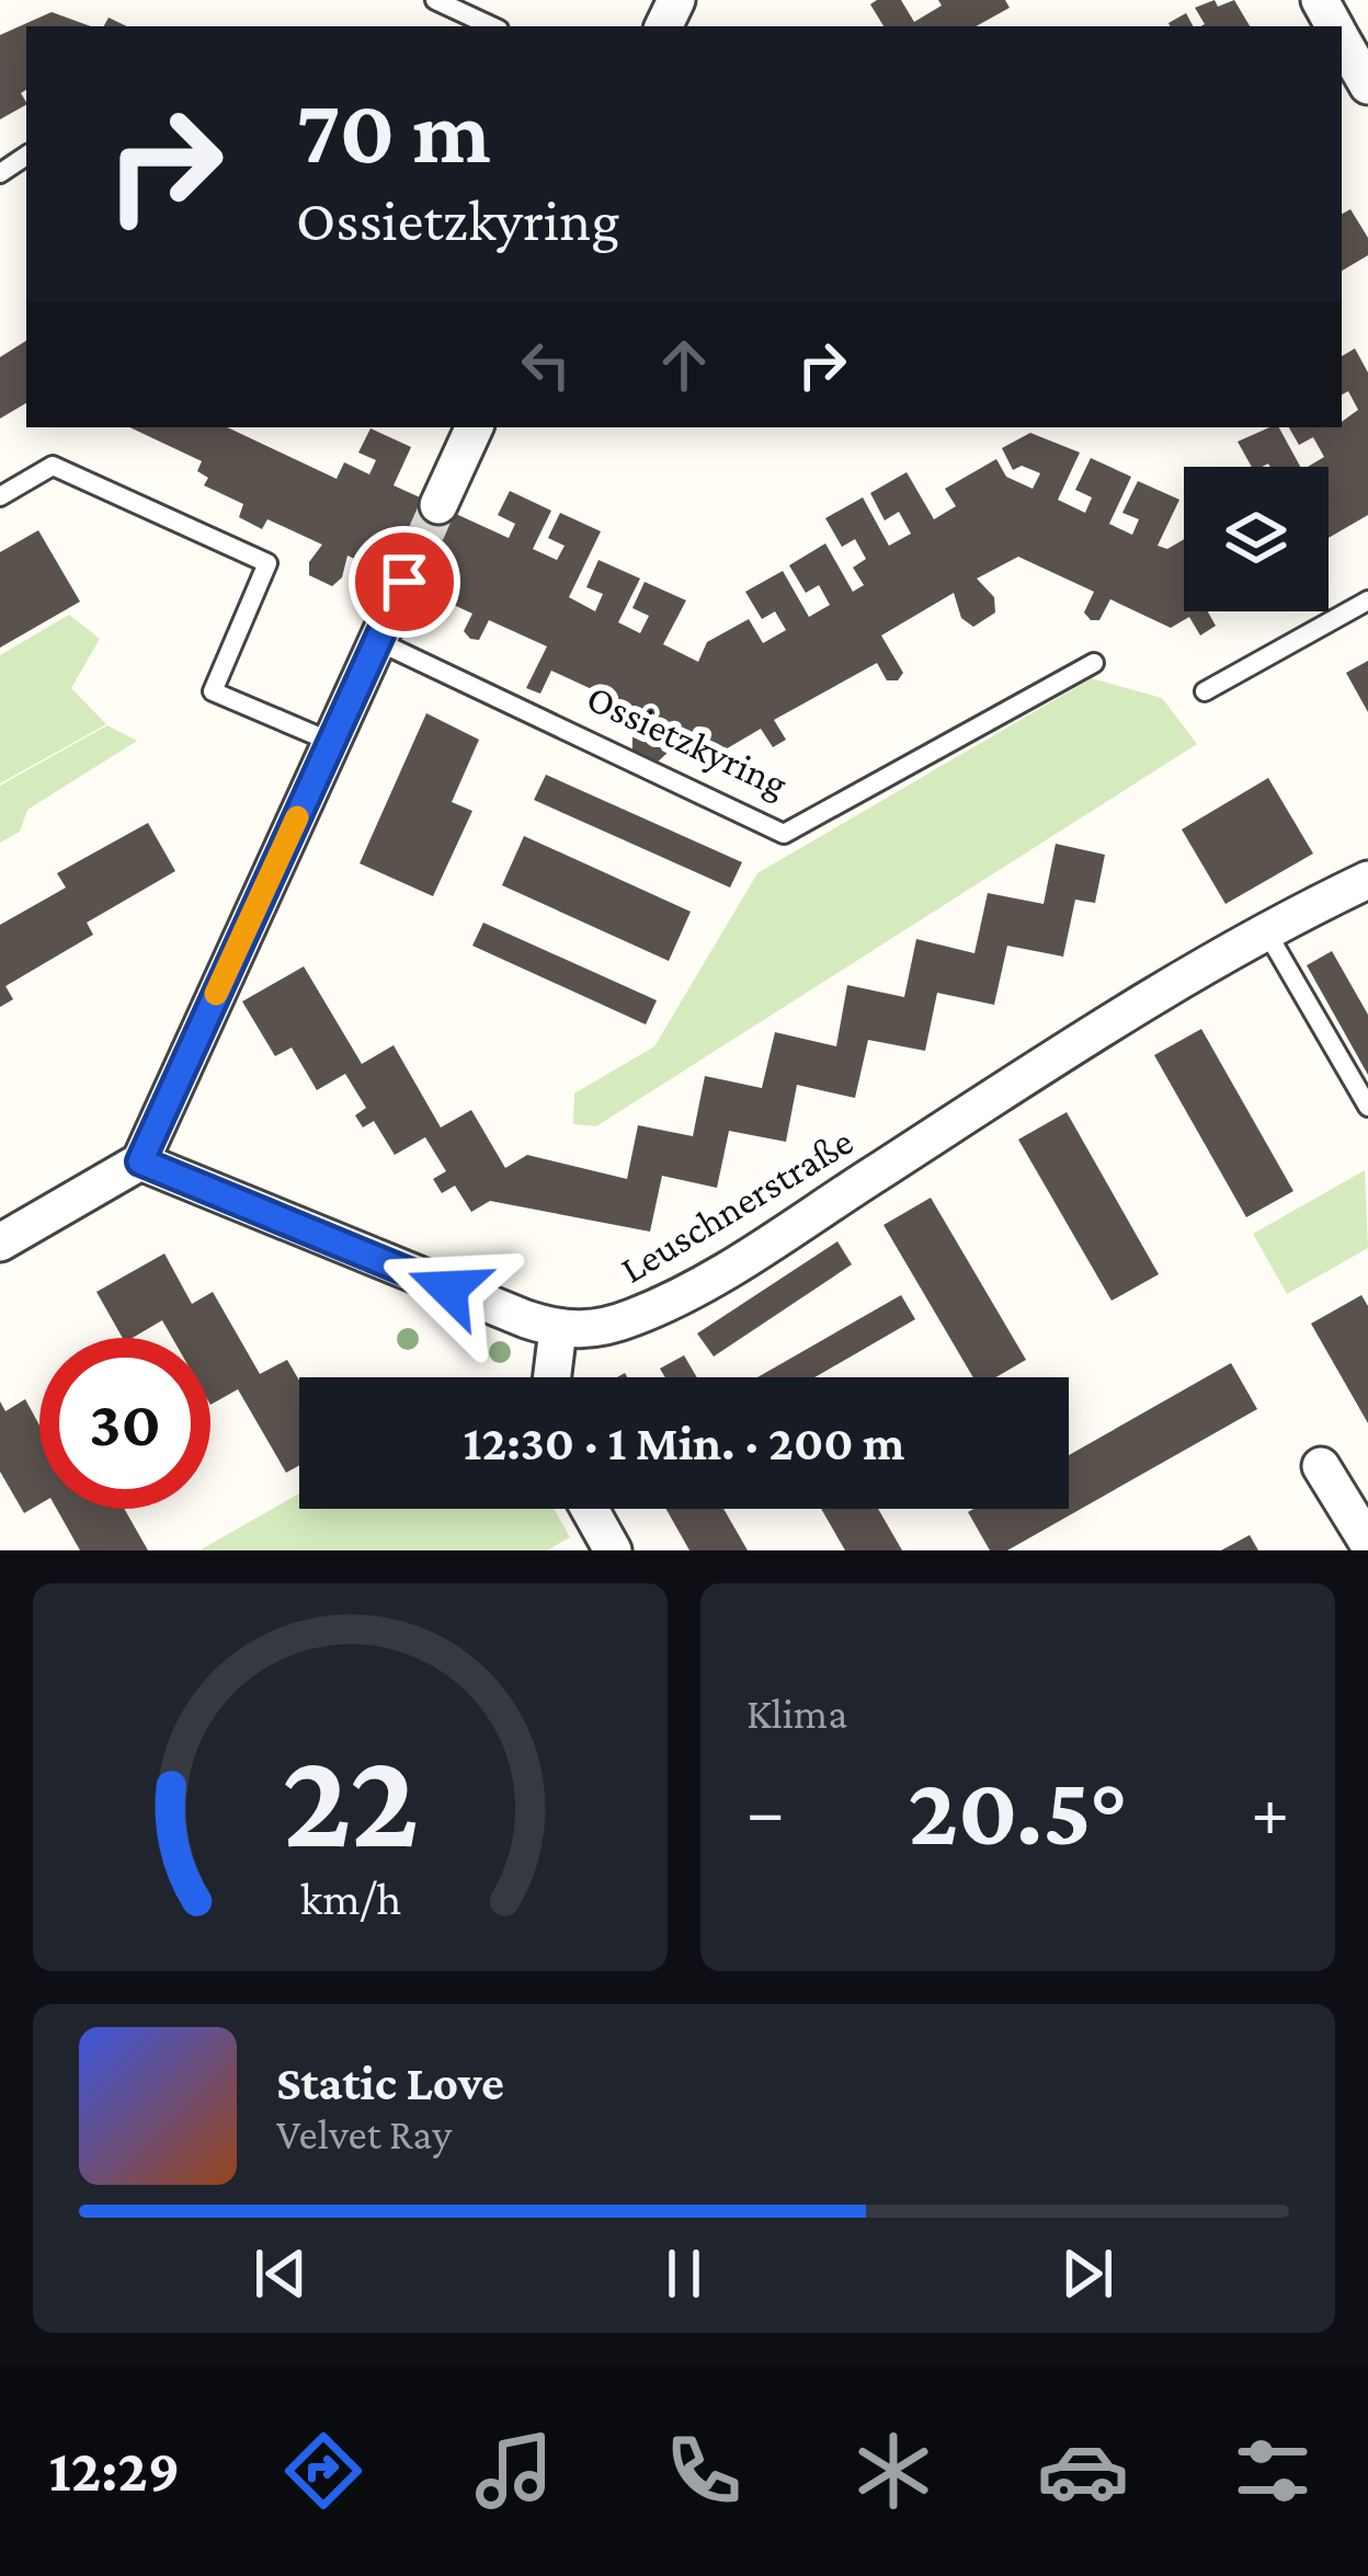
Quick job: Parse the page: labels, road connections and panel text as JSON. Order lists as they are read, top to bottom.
{
  "streets": {
    "street": ["Leuschnerstraße"],
    "lane": ["Ossietzkyring"]
  },
  "page": {
    "turn": ["70 m", "Ossietzkyring"],
    "limit": "30",
    "trip": "12:30 · 1 Min. · 200 m",
    "tile": "Klima",
    "heat": ["−", "20.5°", "+"],
    "song": ["Static Love", "Velvet Ray"],
    "tabs": "12:29",
    "gauge": ["22", "km/h"]
  }
}
